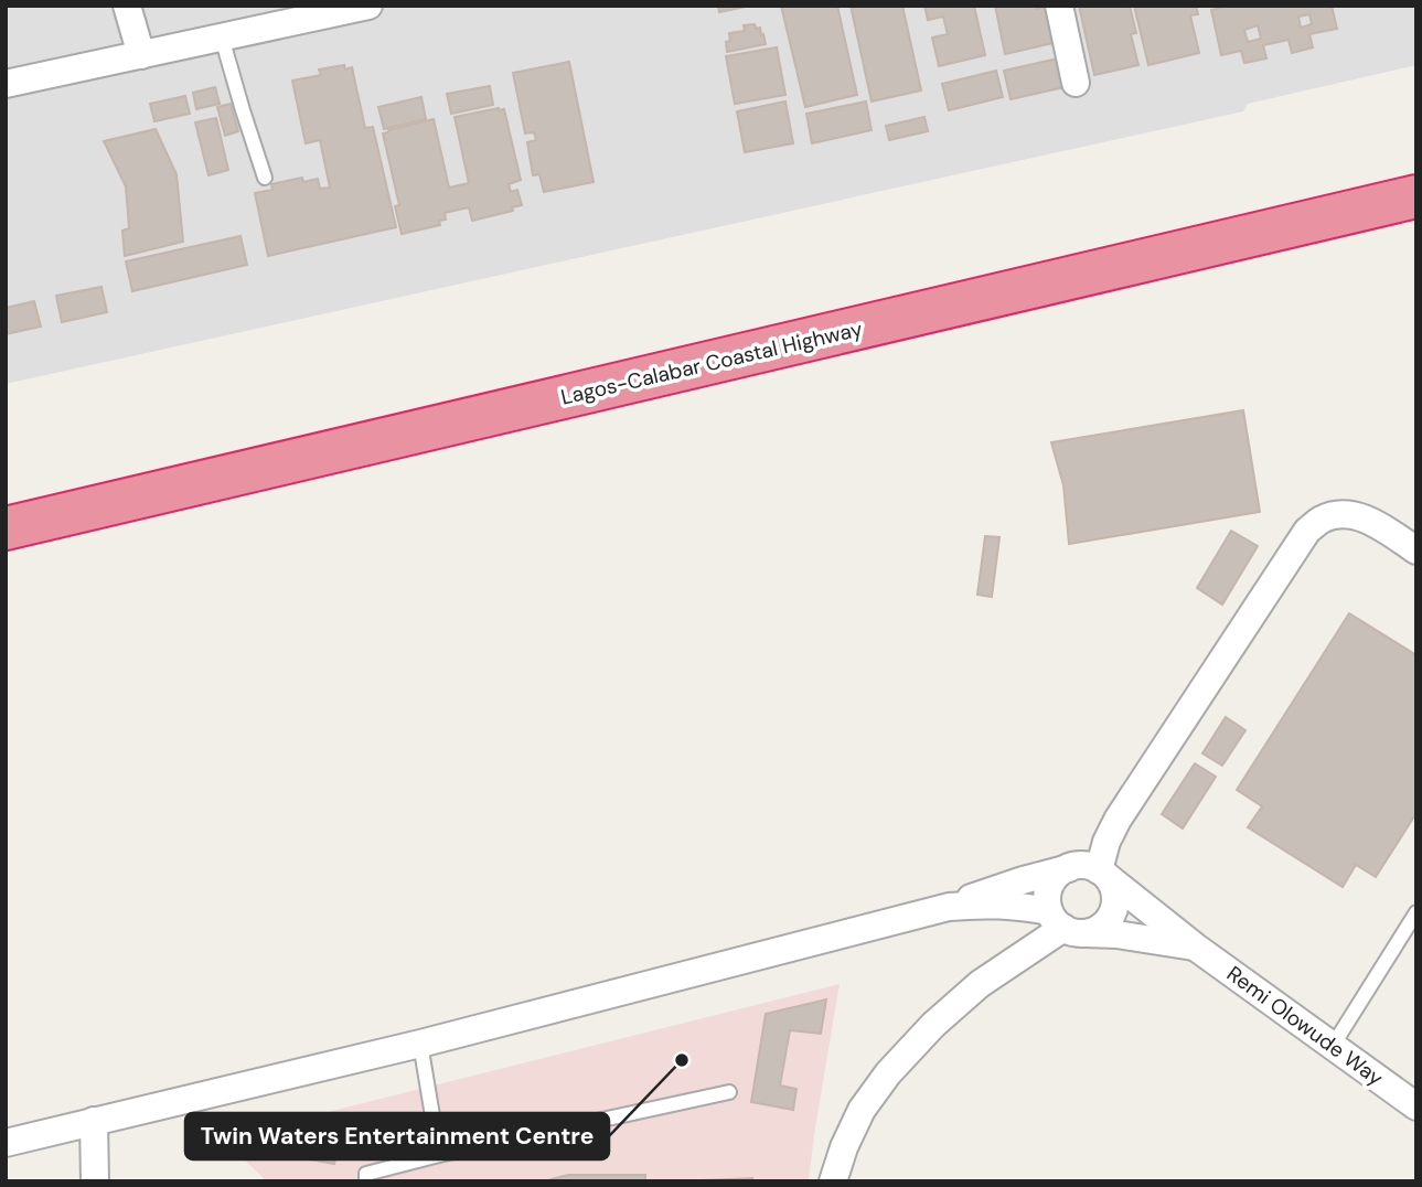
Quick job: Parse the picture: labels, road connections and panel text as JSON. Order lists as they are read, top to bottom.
{
  "streets": {
    "highway": ["Lagos-Calabar Coastal Highway"],
    "street": ["Remi Olowude Way"]
  },
  "places": ["Twin Waters Entertainment Centre"]
}
